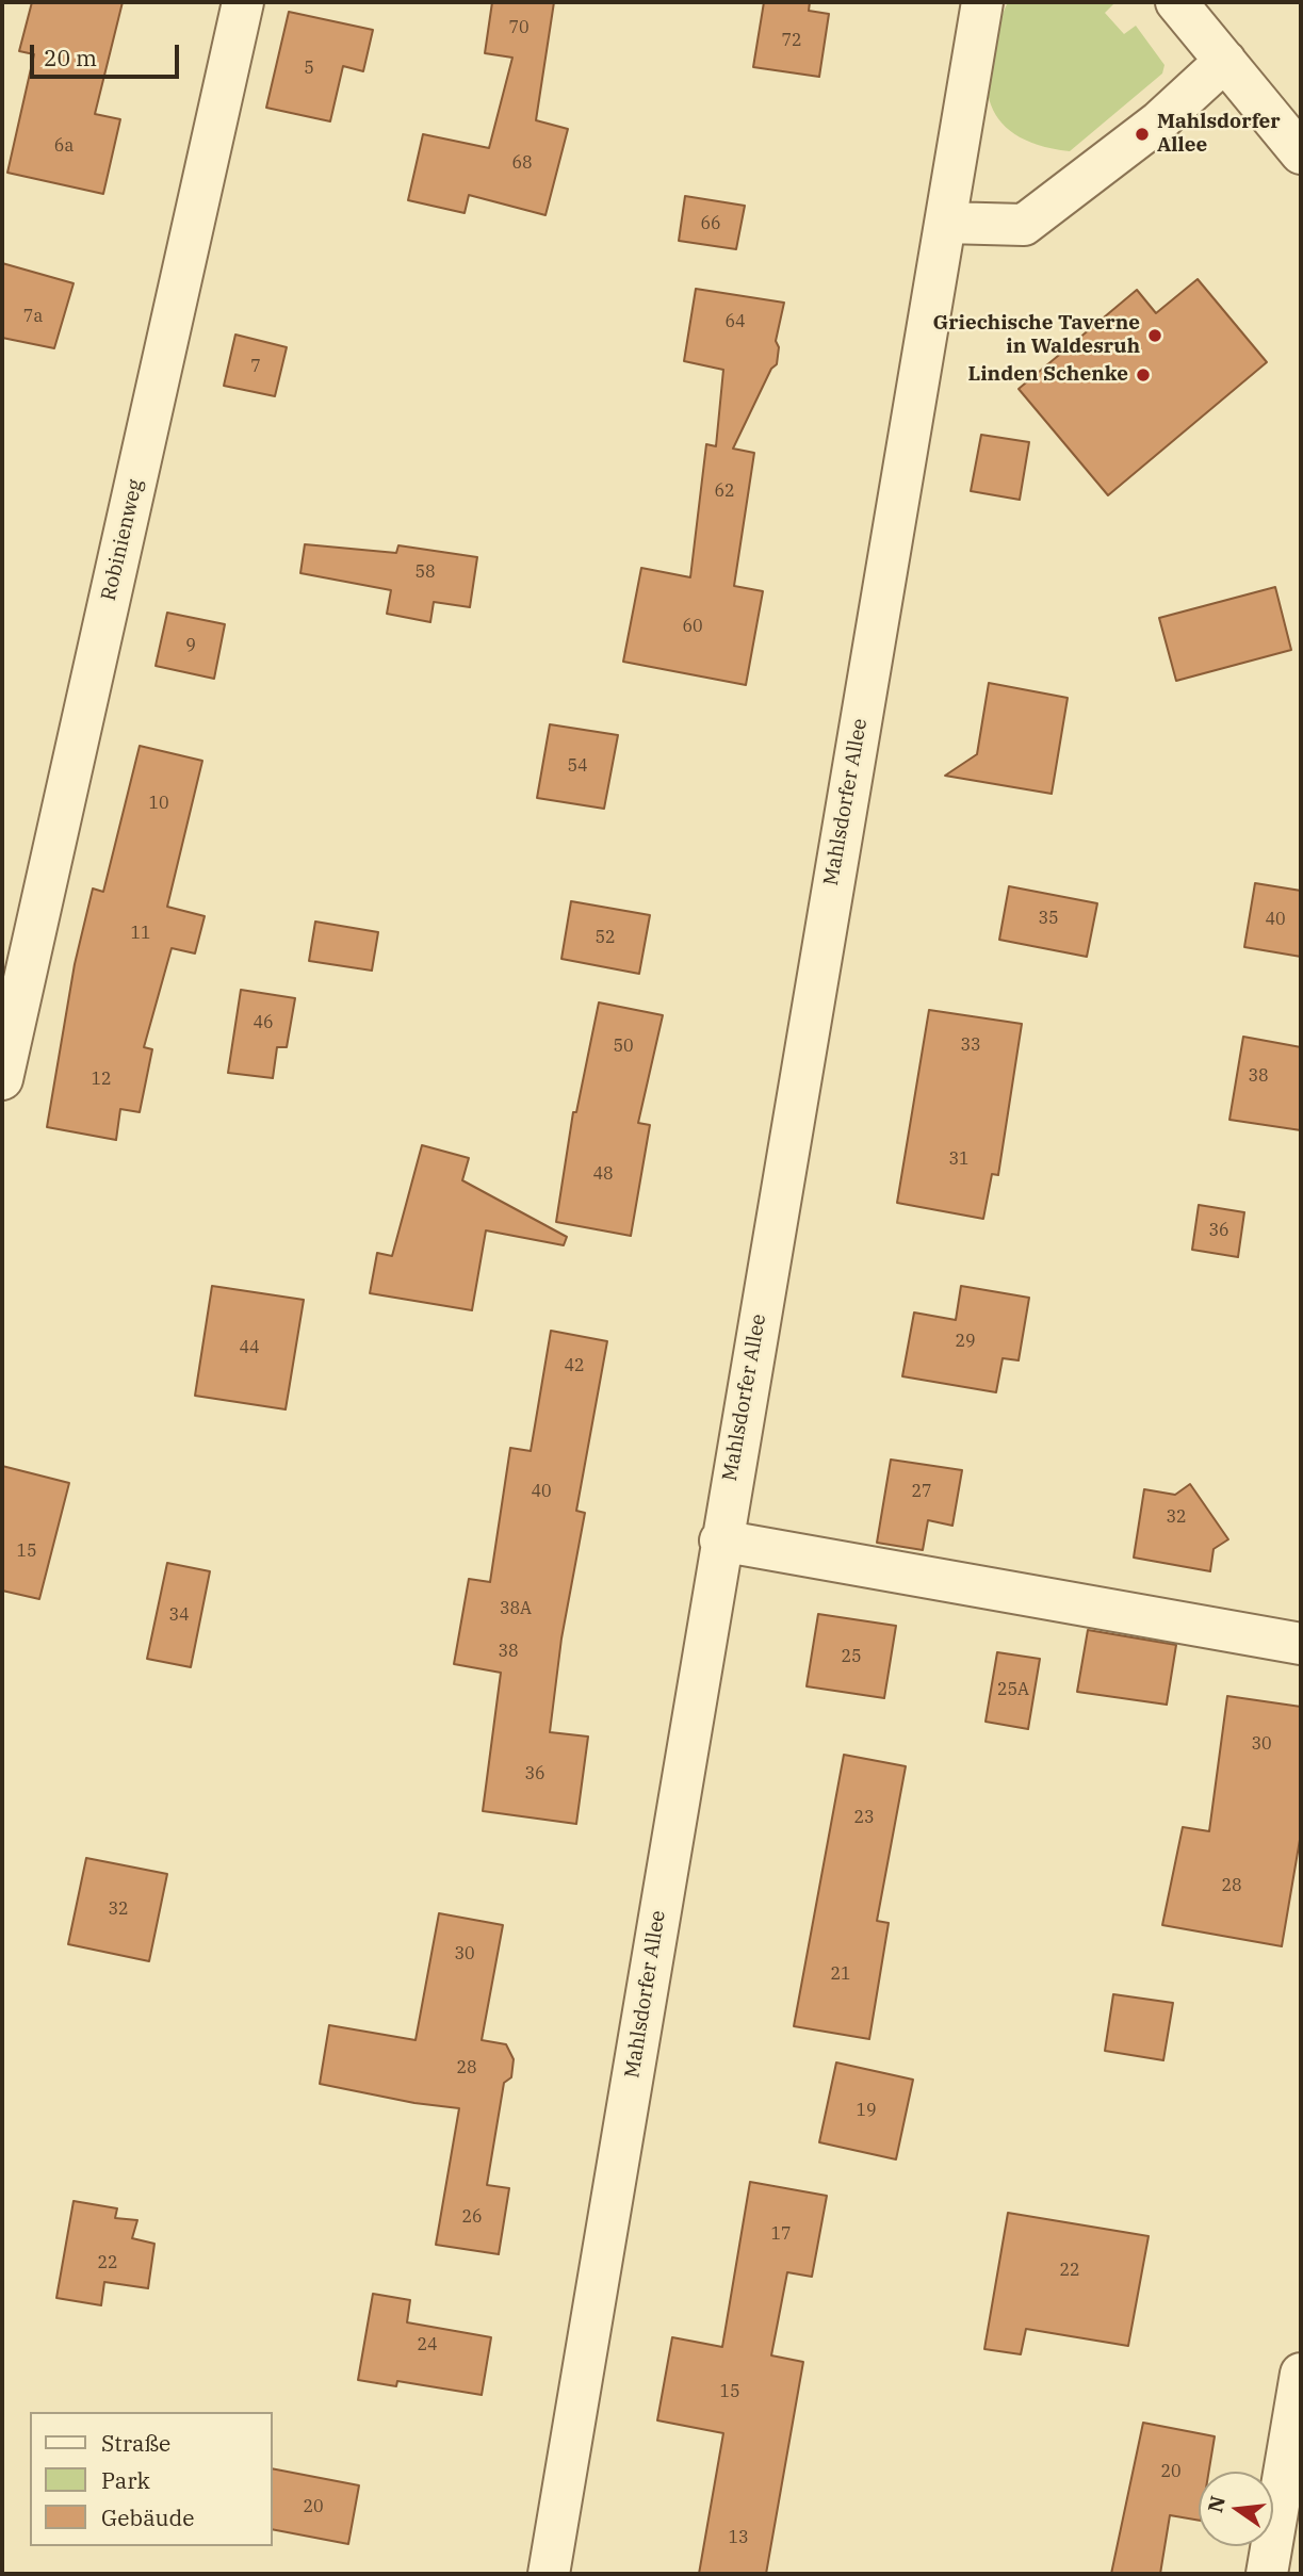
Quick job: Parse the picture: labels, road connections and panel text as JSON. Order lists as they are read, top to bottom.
{
  "streets": {
    "street": ["Robinienweg", "Mahlsdorfer Allee"]
  },
  "places": ["Mahlsdorfer Allee", "Griechische Taverne in Waldesruh", "Linden Schenke"],
  "house_numbers": [
    "70",
    "72",
    "5",
    "6a",
    "68",
    "66",
    "7a",
    "64",
    "7",
    "62",
    "58",
    "60",
    "9",
    "54",
    "10",
    "35",
    "40",
    "11",
    "52",
    "46",
    "33",
    "50",
    "38",
    "12",
    "31",
    "48",
    "36",
    "29",
    "44",
    "42",
    "40",
    "27",
    "32",
    "15",
    "38A",
    "34",
    "38",
    "25",
    "25A",
    "30",
    "36",
    "23",
    "28",
    "32",
    "30",
    "21",
    "28",
    "19",
    "26",
    "17",
    "22",
    "22",
    "24",
    "15",
    "20",
    "20",
    "13"
  ],
  "legend": ["Straße", "Park", "Gebäude"],
  "scale_bar": "20 m",
  "north": "left"
}
